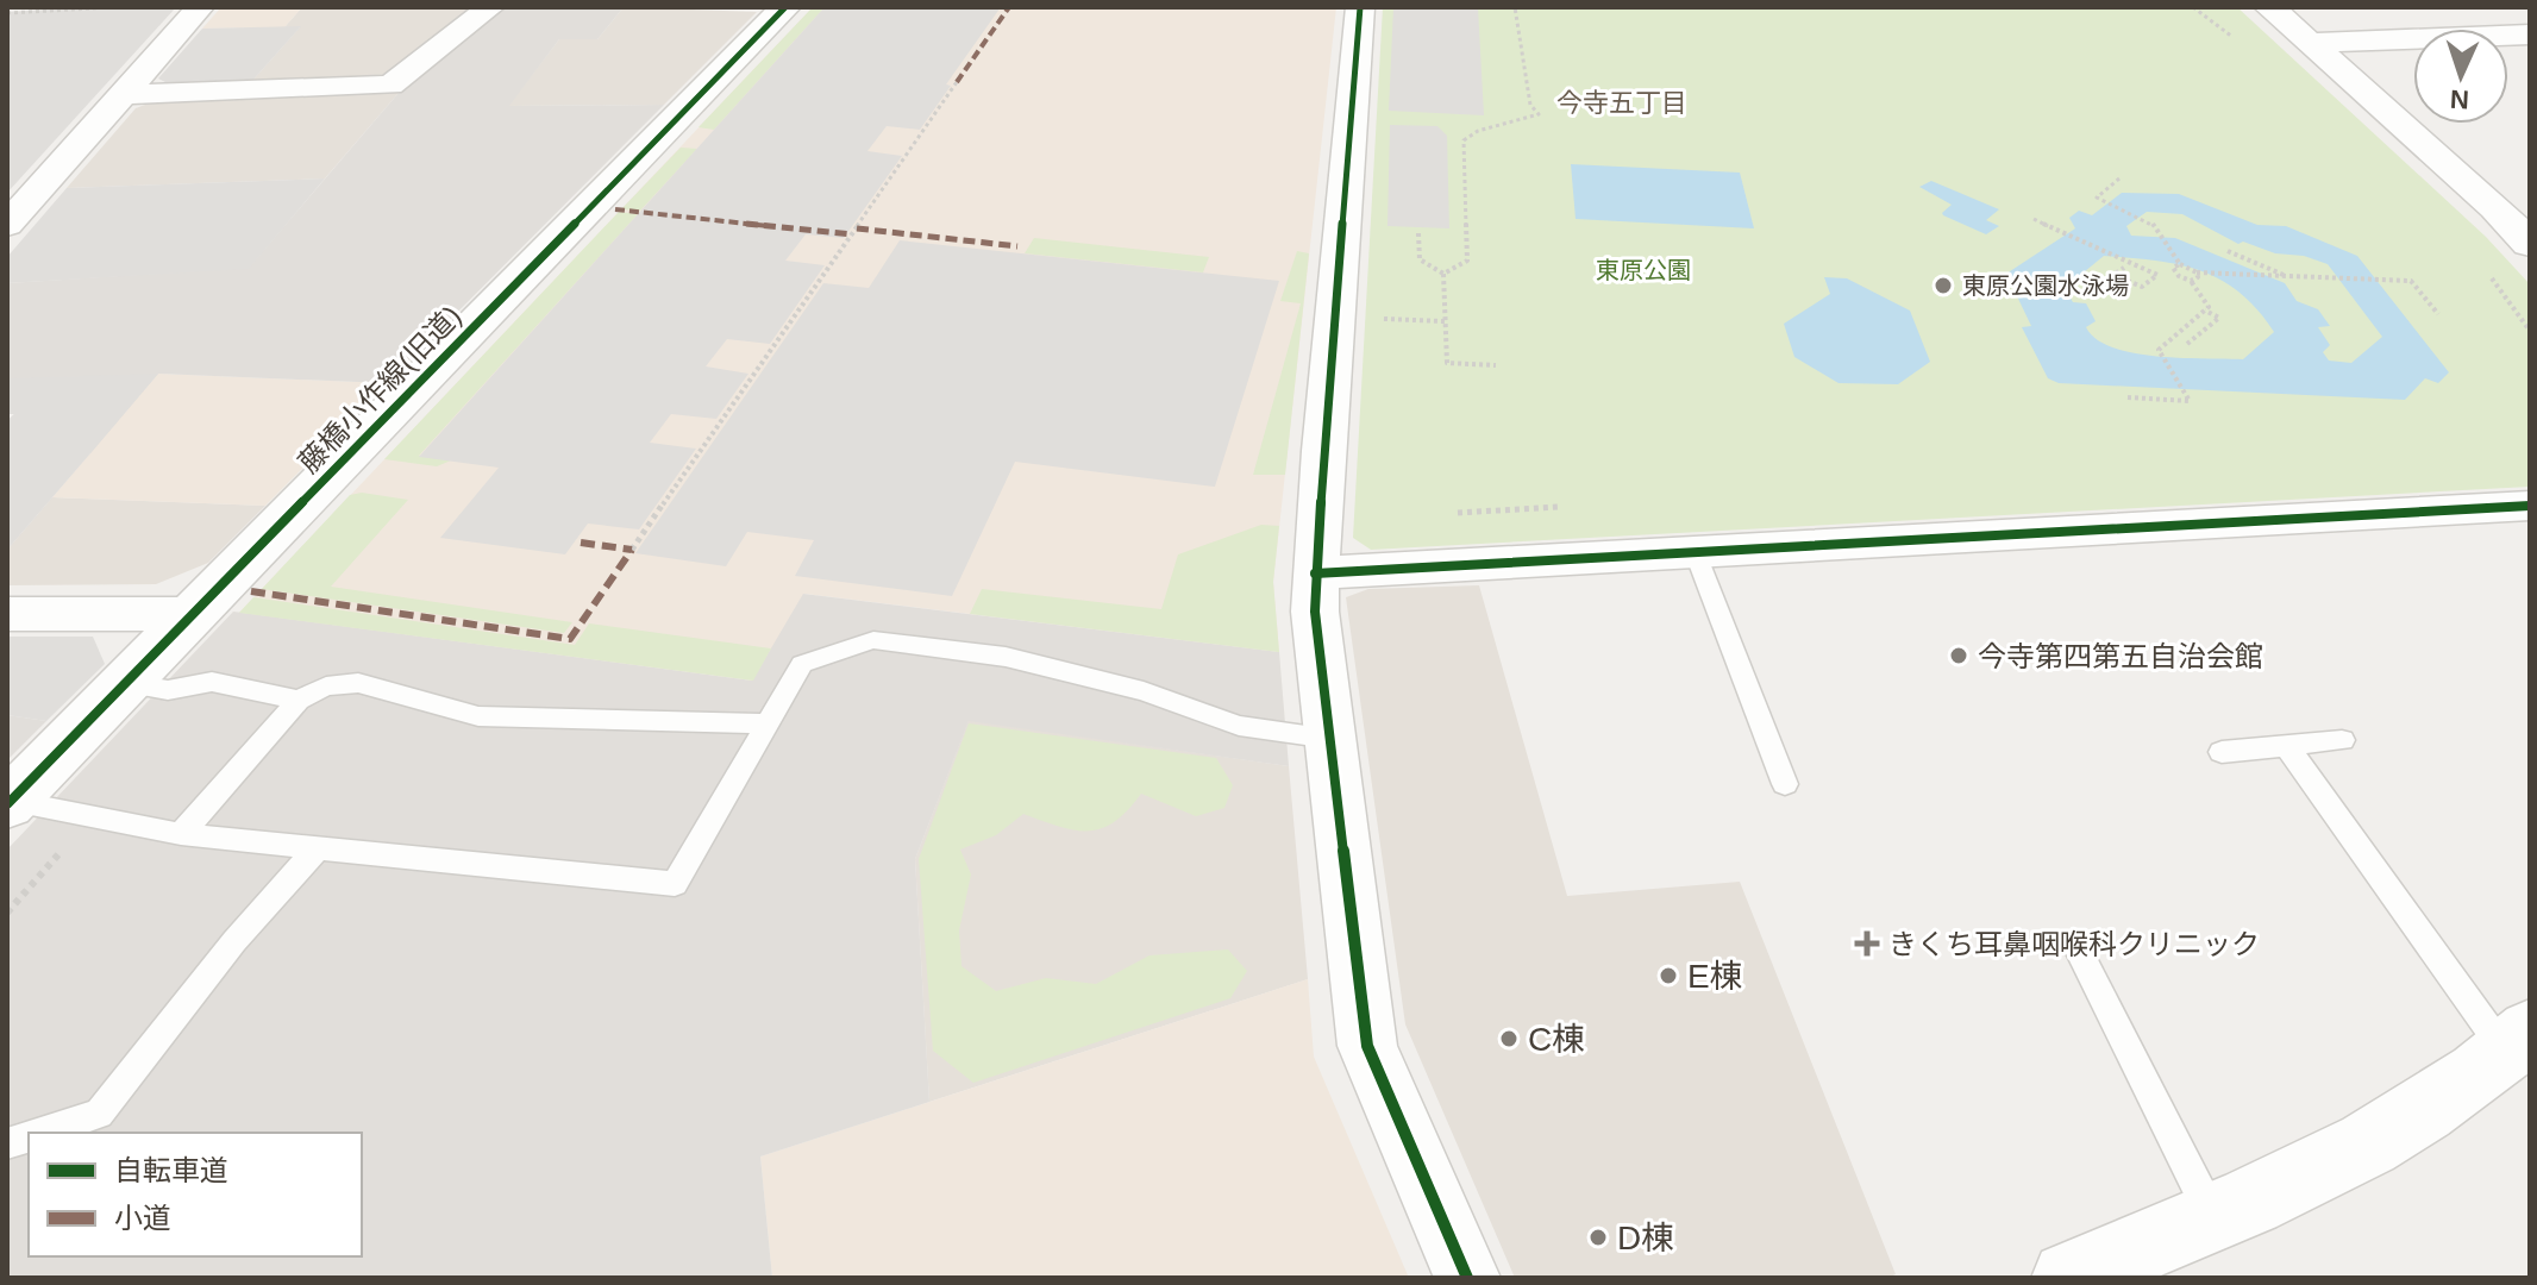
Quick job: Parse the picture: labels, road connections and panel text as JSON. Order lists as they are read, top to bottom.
{
  "streets": {
    "street": ["藤橋小作線(旧道)"]
  },
  "districts": ["今寺五丁目"],
  "parks": ["東原公園"],
  "places": {
    "other": [
      "東原公園水泳場",
      "今寺第四第五自治会館",
      "E棟",
      "C棟",
      "D棟"
    ],
    "health": ["きくち耳鼻咽喉科クリニック"]
  },
  "legend": ["自転車道", "小道"],
  "north": "bottom"
}
